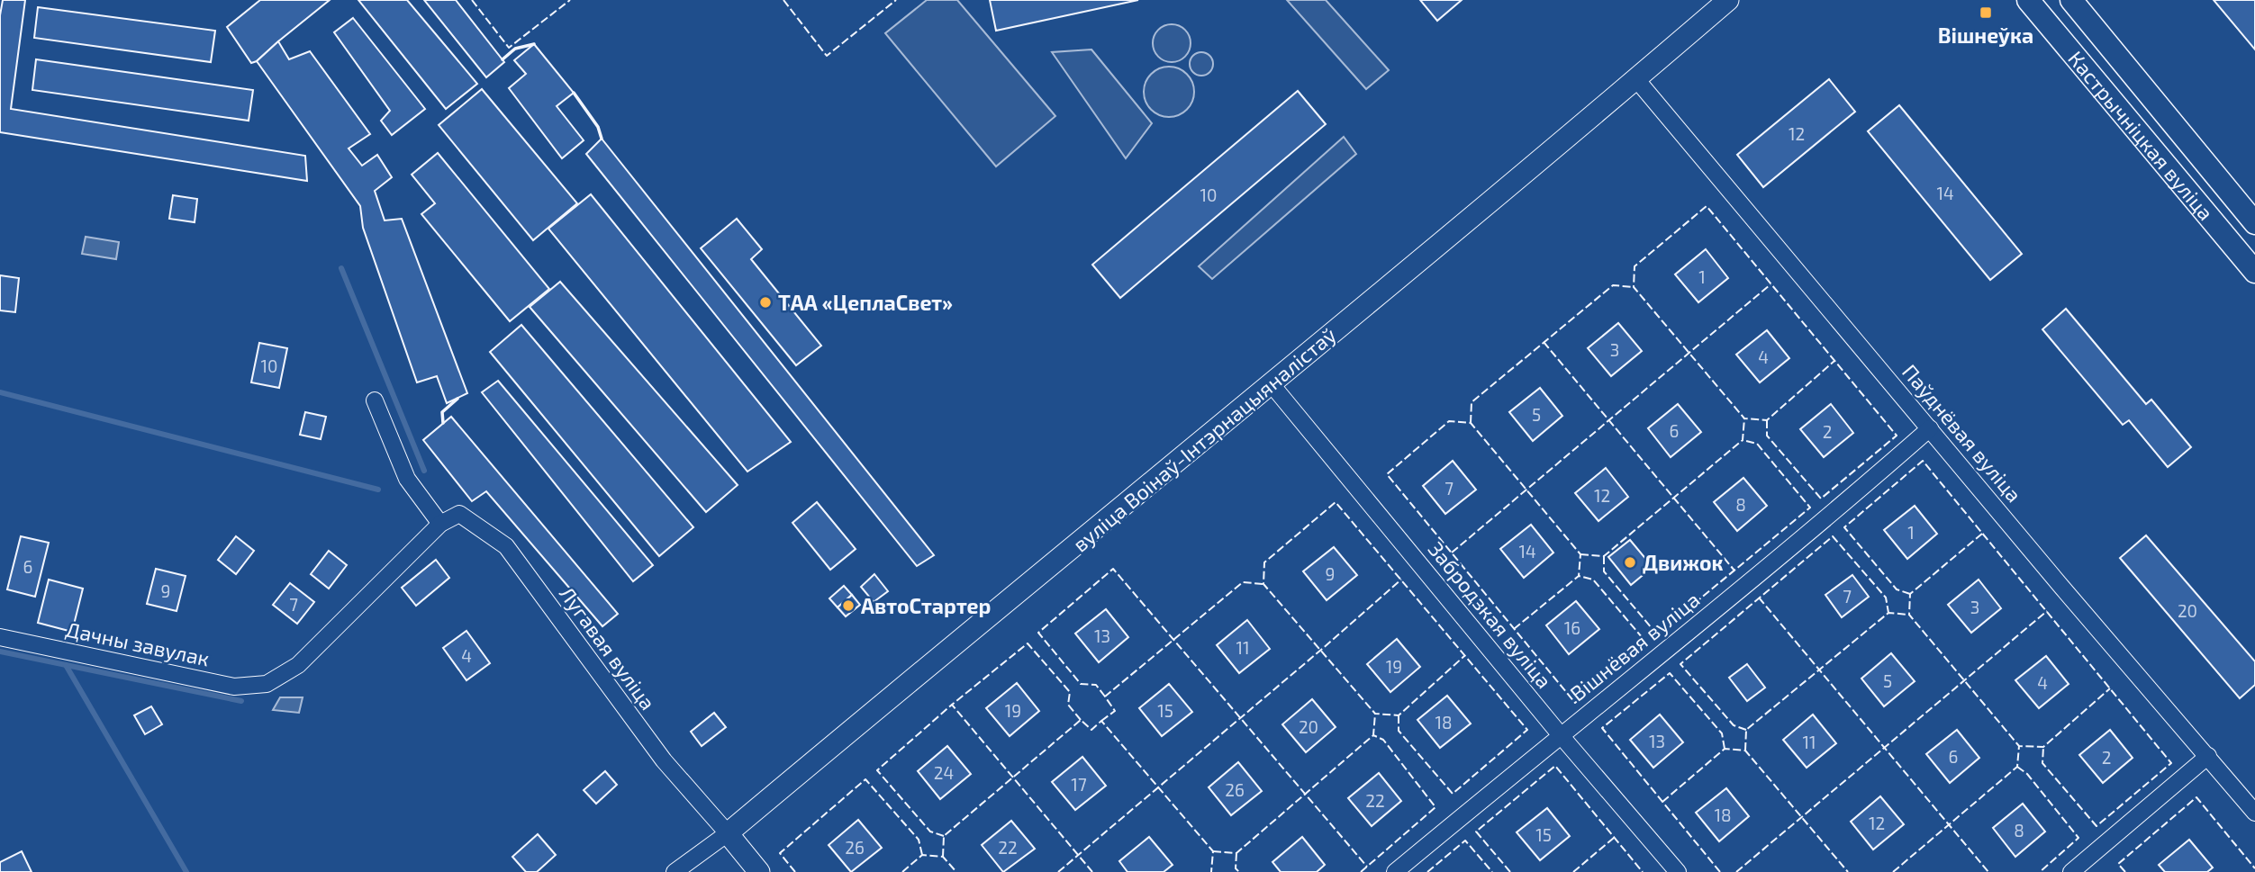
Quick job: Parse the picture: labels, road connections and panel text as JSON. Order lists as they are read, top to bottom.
{
  "streets": {
    "main road": ["Кастрычніцкая вуліца"],
    "street": [
      "Паўднёвая вуліца",
      "вуліца Воінаў-Інтэрнацыяналістаў",
      "Забродзкая вуліца",
      "Дачны завулак",
      "Вішнёвая вуліца",
      "Лугавая вуліца"
    ]
  },
  "crossings": [
    ["Паўднёвая вуліца", "вуліца Воінаў-Інтэрнацыяналістаў"],
    ["Паўднёвая вуліца", "Вішнёвая вуліца"],
    ["вуліца Воінаў-Інтэрнацыяналістаў", "Забродзкая вуліца"],
    ["вуліца Воінаў-Інтэрнацыяналістаў", "Лугавая вуліца"],
    ["Забродзкая вуліца", "Вішнёвая вуліца"],
    ["Дачны завулак", "Лугавая вуліца"]
  ],
  "places": {
    "transit": ["Вішнеўка"],
    "other": ["ТАА «ЦеплаСвет»", "Движок", "АвтоСтартер"]
  },
  "house_numbers": [
    "12",
    "14",
    "10",
    "1",
    "3",
    "4",
    "10",
    "5",
    "6",
    "2",
    "7",
    "12",
    "8",
    "1",
    "14",
    "6",
    "9",
    "9",
    "7",
    "7",
    "3",
    "20",
    "16",
    "13",
    "11",
    "4",
    "19",
    "5",
    "4",
    "19",
    "15",
    "18",
    "20",
    "13",
    "11",
    "6",
    "2",
    "24",
    "17",
    "26",
    "22",
    "18",
    "12",
    "8",
    "15",
    "26",
    "22"
  ]
}
